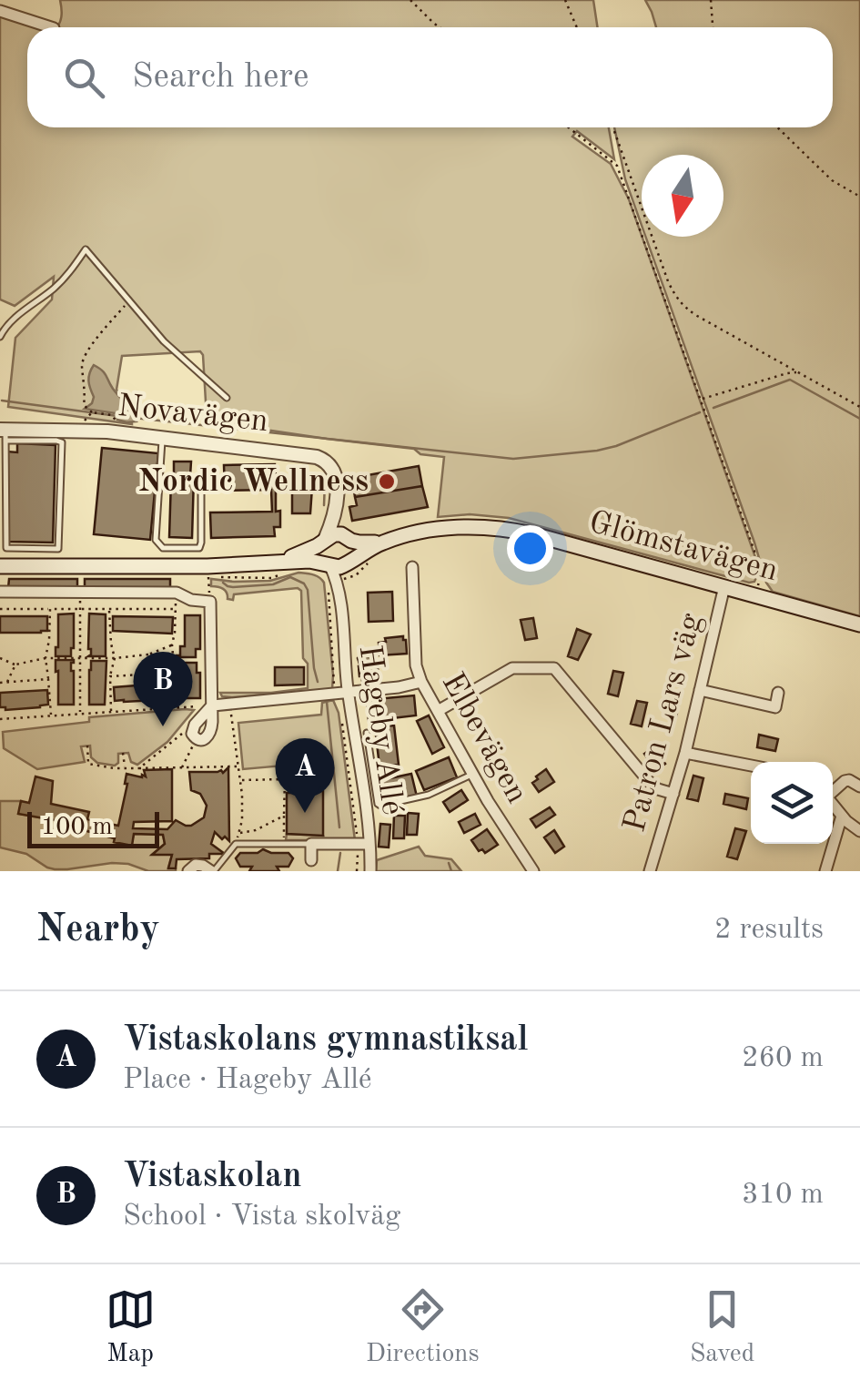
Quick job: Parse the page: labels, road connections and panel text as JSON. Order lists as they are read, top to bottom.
{
  "streets": {
    "main road": ["Glömstavägen"],
    "street": [
      "Novavägen",
      "Patron Lars väg",
      "Hageby Allé",
      "Elbevägen"
    ]
  },
  "crossings": [
    ["Novavägen", "Glömstavägen"],
    ["Novavägen", "Hageby Allé"],
    ["Glömstavägen", "Patron Lars väg"],
    ["Glömstavägen", "Hageby Allé"]
  ],
  "places": ["Nordic Wellness"],
  "scale_bar": "100 m",
  "north": "bottom",
  "page": {
    "search": "Search here",
    "pins": ["B", "A"],
    "scale": "100 m",
    "heading": ["Nearby", "2 results"],
    "list": [
      {
        "mark": "A",
        "name": "Vistaskolans gymnastiksal",
        "note": "Place · Hageby Allé",
        "value": "260 m"
      },
      {
        "mark": "B",
        "name": "Vistaskolan",
        "note": "School · Vista skolväg",
        "value": "310 m"
      }
    ],
    "nav": ["Map", "Directions", "Saved"]
  }
}
